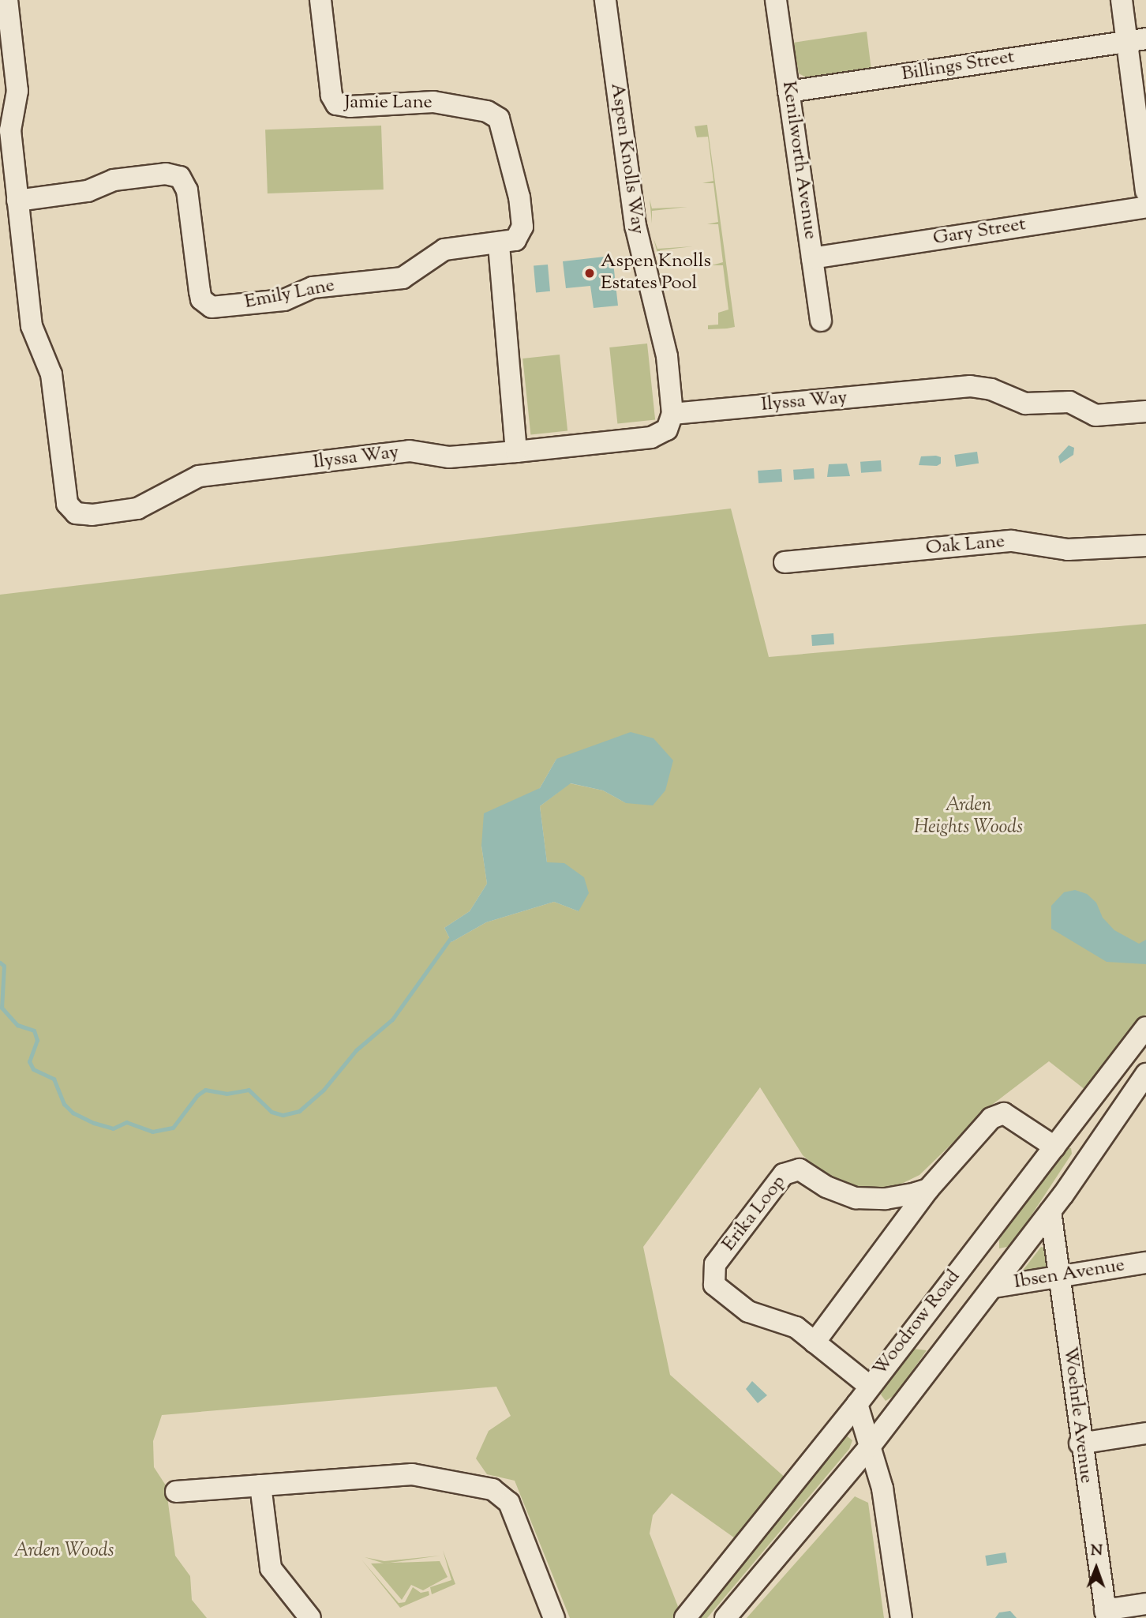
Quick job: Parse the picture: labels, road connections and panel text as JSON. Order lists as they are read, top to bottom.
{
  "streets": {
    "street": [
      "Billings Street",
      "Jamie Lane",
      "Aspen Knolls Way",
      "Kenilworth Avenue",
      "Gary Street",
      "Emily Lane",
      "Ilyssa Way",
      "Oak Lane",
      "Erika Loop",
      "Ibsen Avenue",
      "Woodrow Road",
      "Woehrle Avenue"
    ]
  },
  "crossings": [
    ["Billings Street", "Kenilworth Avenue"],
    ["Jamie Lane", "Emily Lane"],
    ["Aspen Knolls Way", "Ilyssa Way"],
    ["Kenilworth Avenue", "Gary Street"],
    ["Emily Lane", "Ilyssa Way"],
    ["Erika Loop", "Woodrow Road"],
    ["Ibsen Avenue", "Woodrow Road"],
    ["Ibsen Avenue", "Woehrle Avenue"],
    ["Woodrow Road", "Woehrle Avenue"]
  ],
  "parks": ["Arden Heights Woods", "Arden Woods"],
  "places": ["Aspen Knolls Estates Pool"],
  "north": "top"
}
